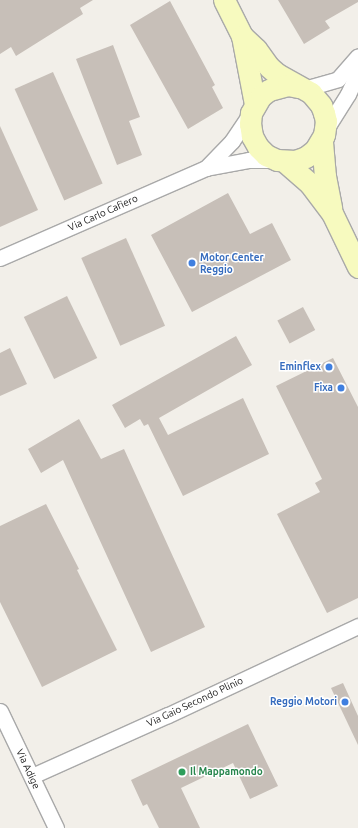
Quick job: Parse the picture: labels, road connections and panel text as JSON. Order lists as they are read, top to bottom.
{
  "streets": {
    "street": ["Via Carlo Cafiero", "Via Gaio Secondo Plinio", "Via Adige"]
  },
  "crossings": [
    ["Via Gaio Secondo Plinio", "Via Adige"]
  ],
  "places": [
    "Motor Center Reggio",
    "Eminflex",
    "Fixa",
    "Reggio Motori",
    "Il Mappamondo"
  ]
}
